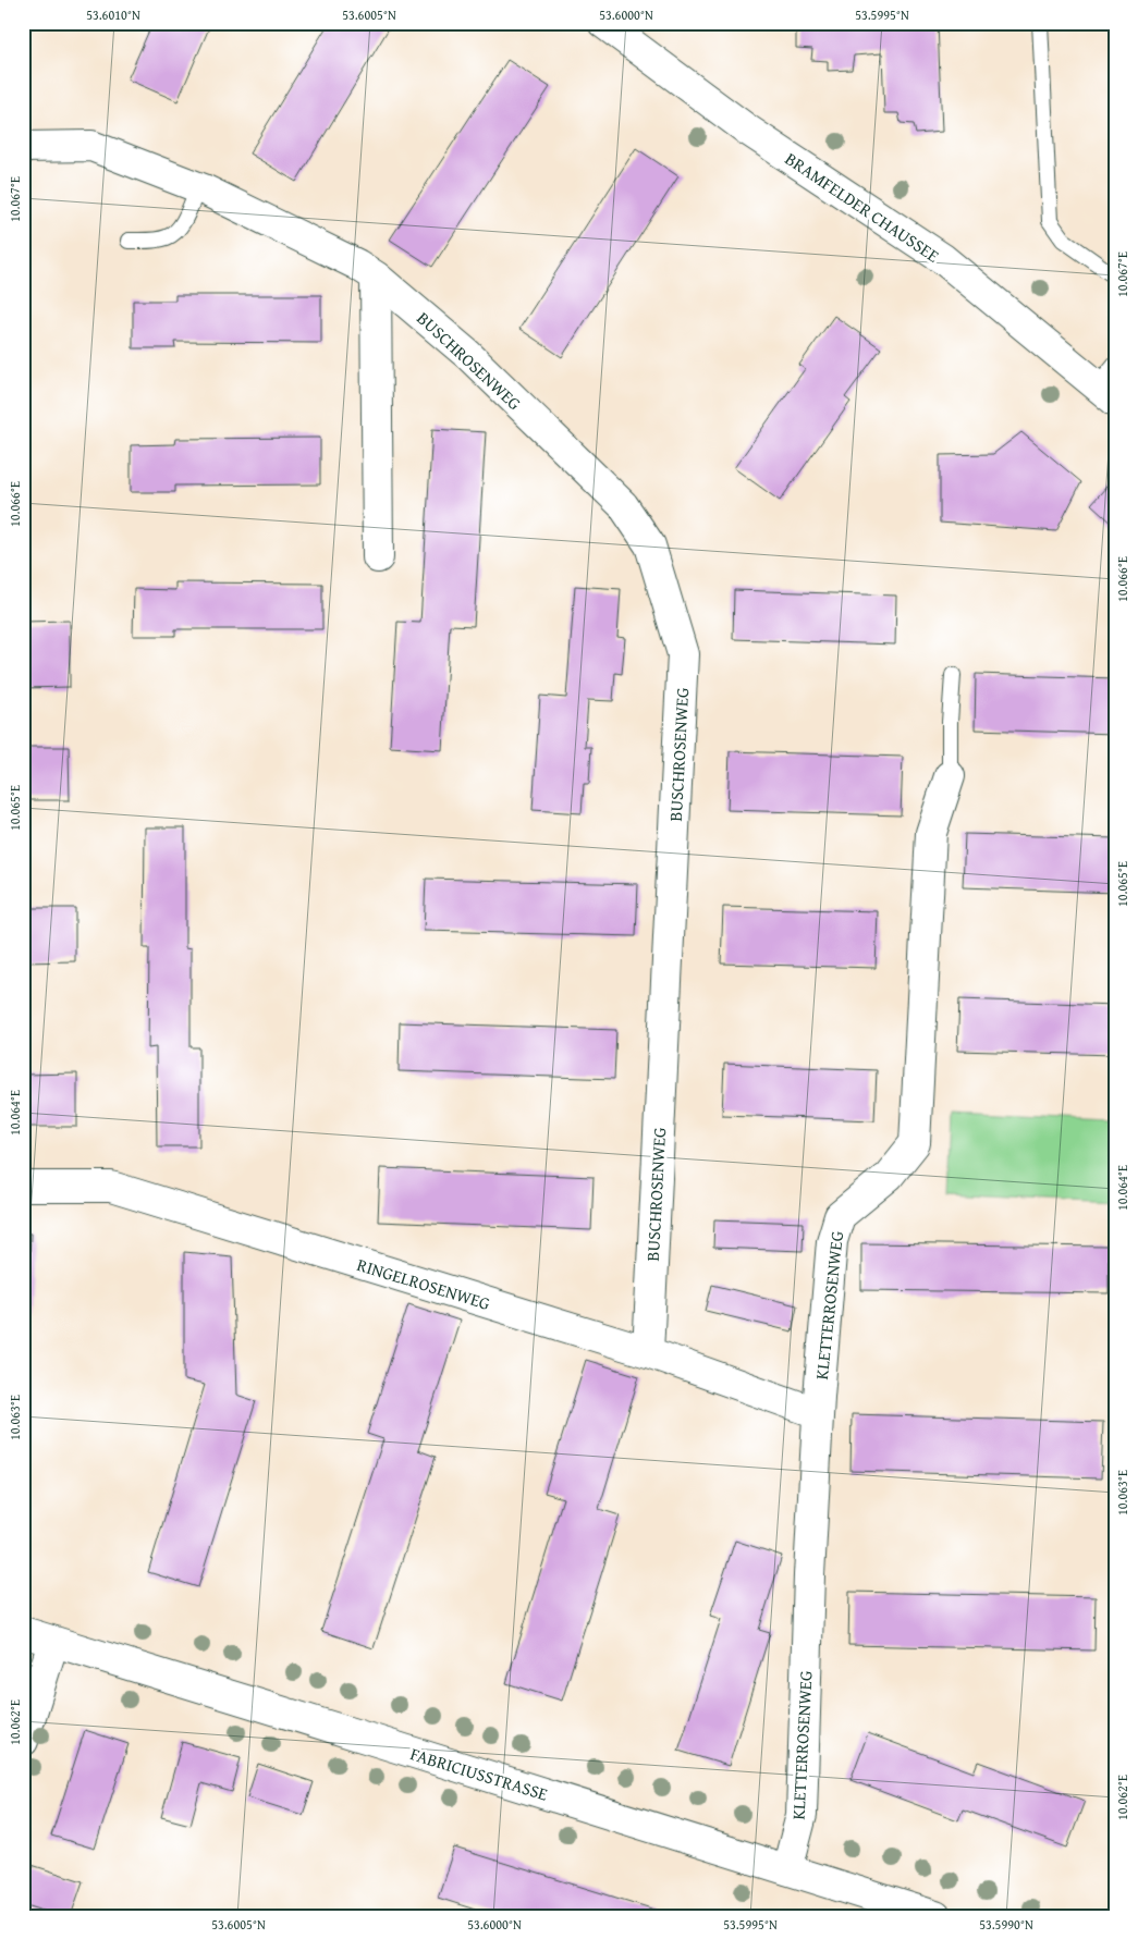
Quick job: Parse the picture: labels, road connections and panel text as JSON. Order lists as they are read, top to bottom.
{
  "streets": {
    "street": [
      "BRAMFELDER CHAUSSEE",
      "BUSCHROSENWEG",
      "RINGELROSENWEG",
      "KLETTERROSENWEG",
      "FABRICIUSSTRASSE"
    ]
  },
  "crossings": [
    ["BUSCHROSENWEG", "RINGELROSENWEG"],
    ["RINGELROSENWEG", "KLETTERROSENWEG"],
    ["KLETTERROSENWEG", "FABRICIUSSTRASSE"]
  ],
  "coordinates": [
    "53.6010°N",
    "53.6005°N",
    "53.6000°N",
    "53.5995°N",
    "10.067°E",
    "10.066°E",
    "10.065°E",
    "10.064°E",
    "10.063°E",
    "10.062°E",
    "53.5990°N"
  ]
}
